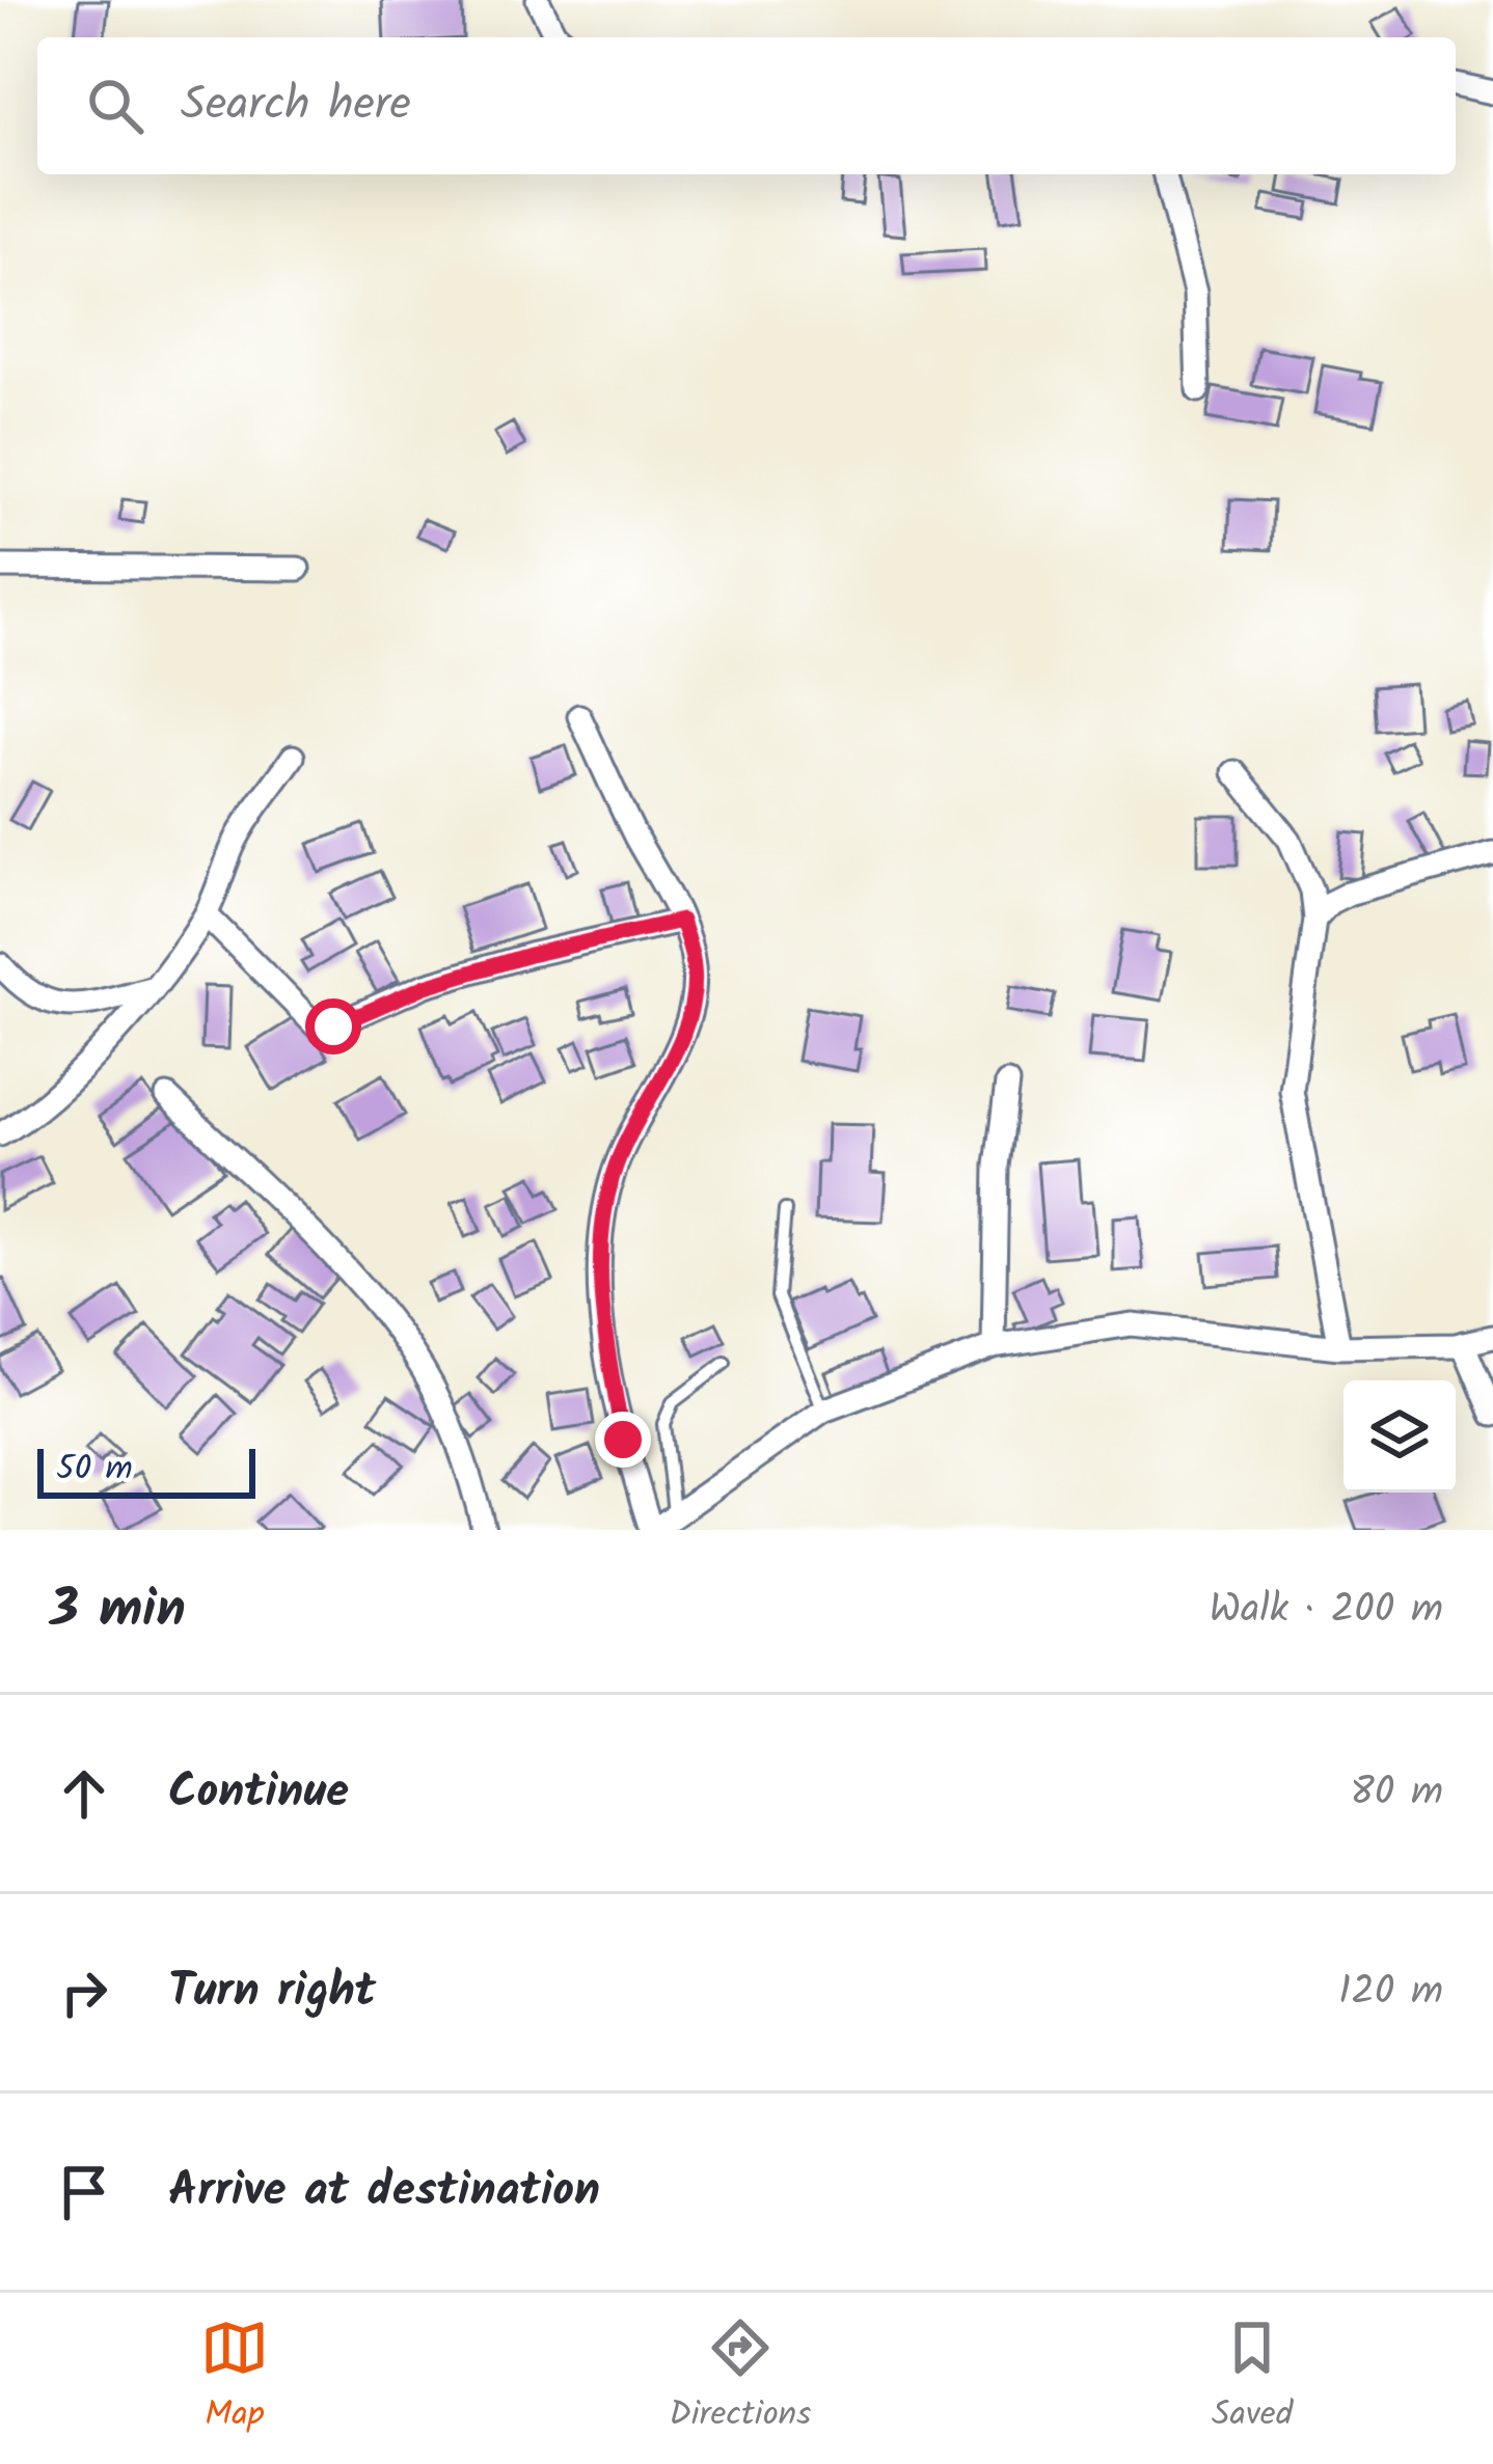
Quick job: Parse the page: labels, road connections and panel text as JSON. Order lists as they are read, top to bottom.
{
  "scale_bar": "50 m",
  "page": {
    "search": "Search here",
    "scale": "50 m",
    "heading": ["3 min", "Walk · 200 m"],
    "list": [
      ["Continue", "80 m"],
      ["Turn right", "120 m"],
      "Arrive at destination"
    ],
    "nav": ["Map", "Directions", "Saved"]
  }
}
